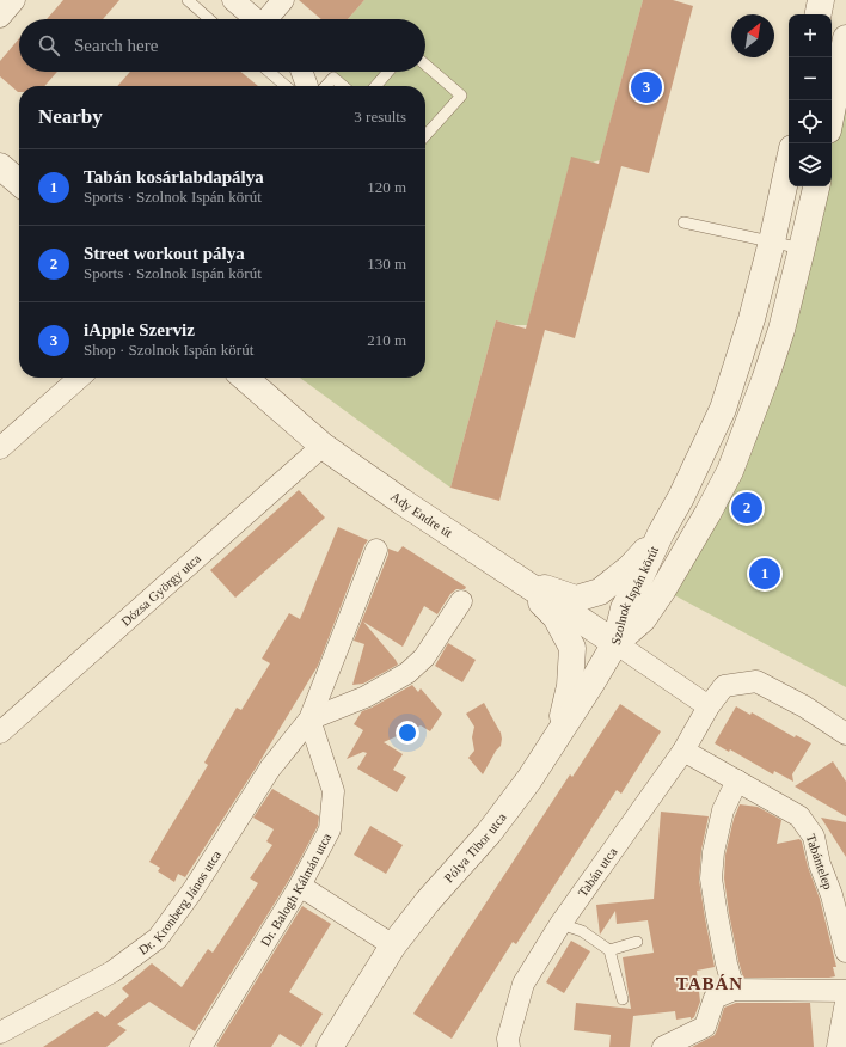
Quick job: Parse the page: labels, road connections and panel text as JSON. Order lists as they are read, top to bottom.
{
  "streets": {
    "street": [
      "Ady Endre út",
      "Dózsa György utca",
      "Szolnok Ispán körút",
      "Pólya Tibor utca",
      "Tabántelep",
      "Tabán utca",
      "Dr. Balogh Kálmán utca",
      "Dr. Kronberg János utca"
    ]
  },
  "crossings": [
    ["Ady Endre út", "Dózsa György utca"],
    ["Ady Endre út", "Szolnok Ispán körút"],
    ["Ady Endre út", "Pólya Tibor utca"],
    ["Szolnok Ispán körút", "Pólya Tibor utca"],
    ["Tabántelep", "Tabán utca"],
    ["Dr. Balogh Kálmán utca", "Dr. Kronberg János utca"]
  ],
  "districts": ["TABÁN"],
  "north": "top right",
  "page": {
    "map_buttons": ["+", "−"],
    "search": "Search here",
    "pins": ["3", "2", "1"],
    "heading": ["Nearby", "3 results"],
    "list": [
      {
        "mark": "1",
        "name": "Tabán kosárlabdapálya",
        "note": "Sports · Szolnok Ispán körút",
        "value": "120 m"
      },
      {
        "mark": "2",
        "name": "Street workout pálya",
        "note": "Sports · Szolnok Ispán körút",
        "value": "130 m"
      },
      {
        "mark": "3",
        "name": "iApple Szerviz",
        "note": "Shop · Szolnok Ispán körút",
        "value": "210 m"
      }
    ]
  }
}
